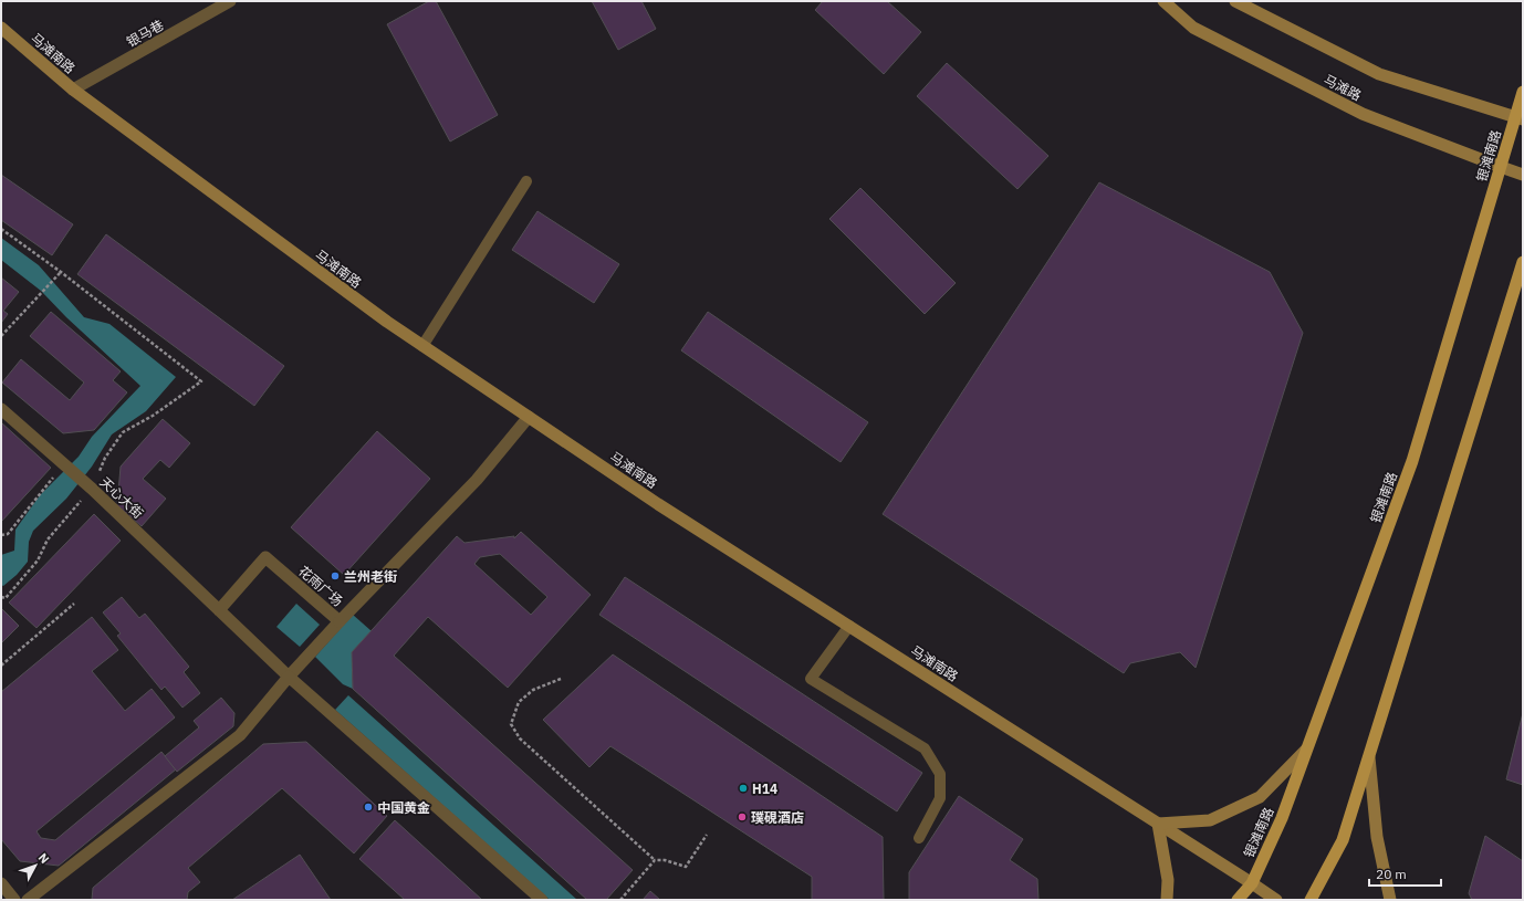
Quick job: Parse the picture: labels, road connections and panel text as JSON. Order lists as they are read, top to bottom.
{
  "streets": {
    "main road": ["马滩南路", "马滩路", "银滩南路"],
    "street": ["银马巷", "天心大街", "花雨广场"]
  },
  "crossings": [
    ["银马巷", "马滩南路"],
    ["马滩南路", "银滩南路"],
    ["马滩路", "银滩南路"],
    ["天心大街", "花雨广场"]
  ],
  "places": [
    "兰州老街",
    "H14",
    "中国黄金",
    "璞硯酒店"
  ],
  "scale_bar": "20 m",
  "north": "top right"
}
